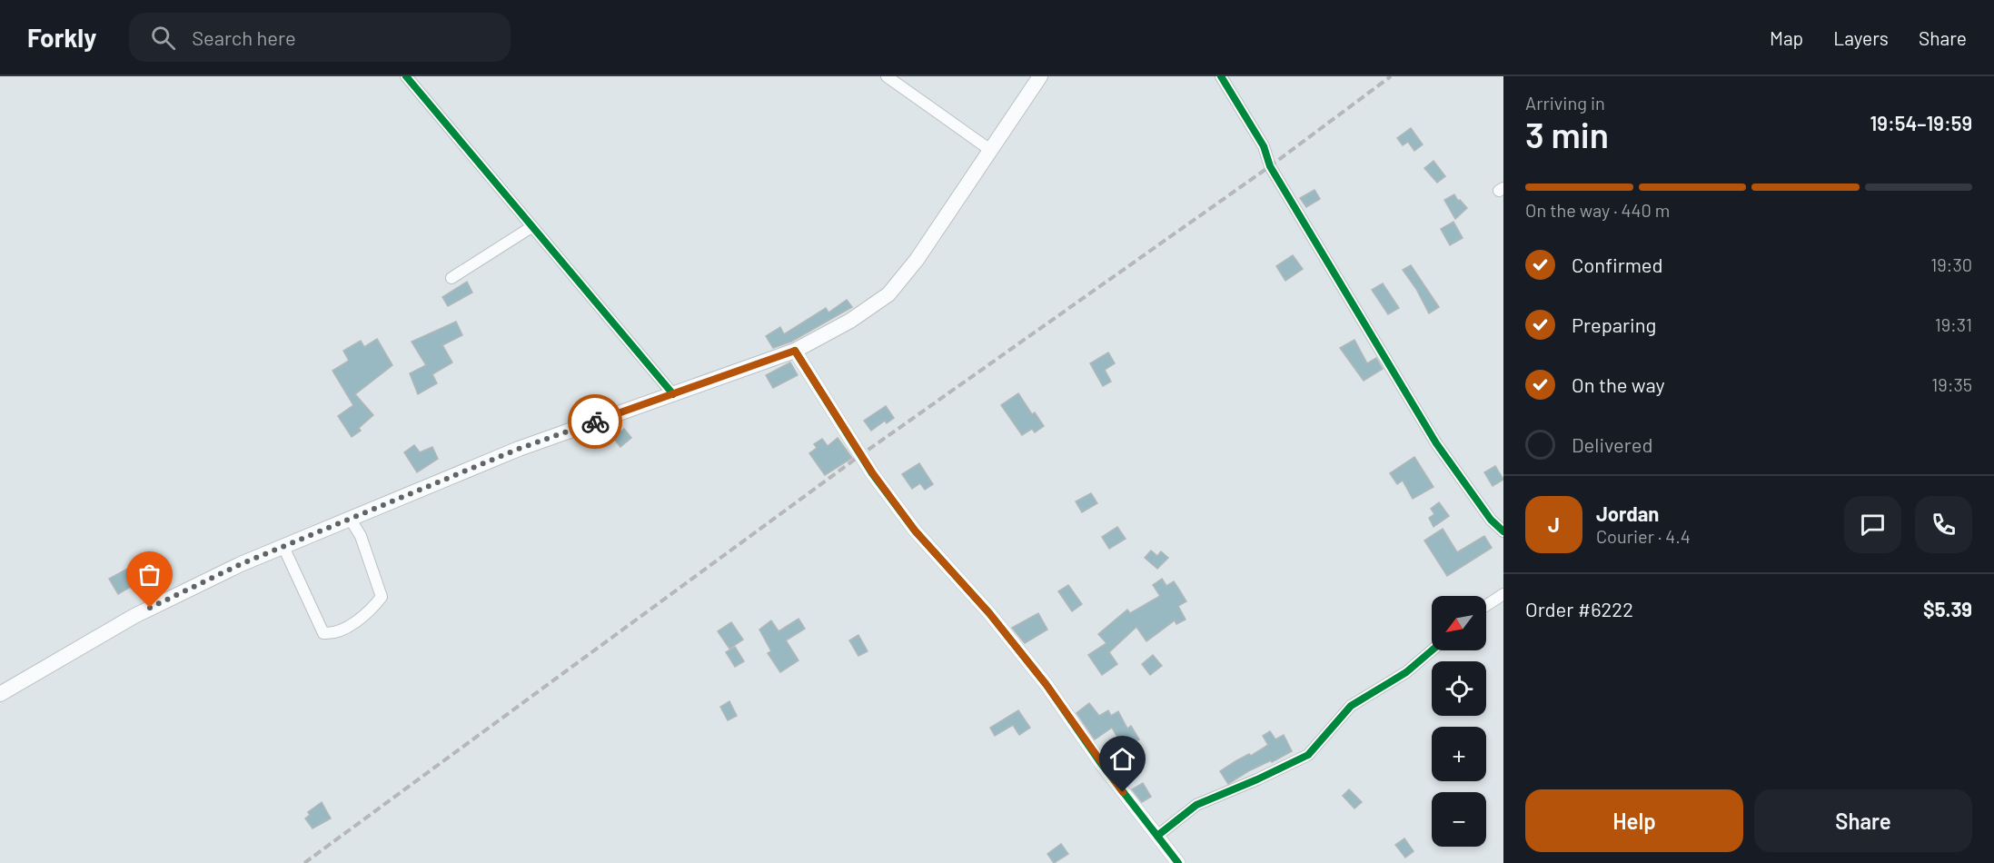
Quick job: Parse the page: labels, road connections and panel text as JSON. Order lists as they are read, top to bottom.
{
  "north": "bottom left",
  "page": {
    "header": "Forkly",
    "search": "Search here",
    "nav": ["Map", "Layers", "Share"],
    "heading": ["3 min", "Arriving in", "19:54–19:59"],
    "panel": [
      "Jordan",
      "Courier · 4.4",
      "Order #6222",
      "$5.39"
    ],
    "bar": "On the way · 440 m",
    "list": [
      ["Confirmed", "19:30"],
      ["Preparing", "19:31"],
      ["On the way", "19:35"],
      "Delivered"
    ],
    "round": "J",
    "map_buttons": ["+", "−"],
    "buttons": ["Help", "Share"]
  }
}
